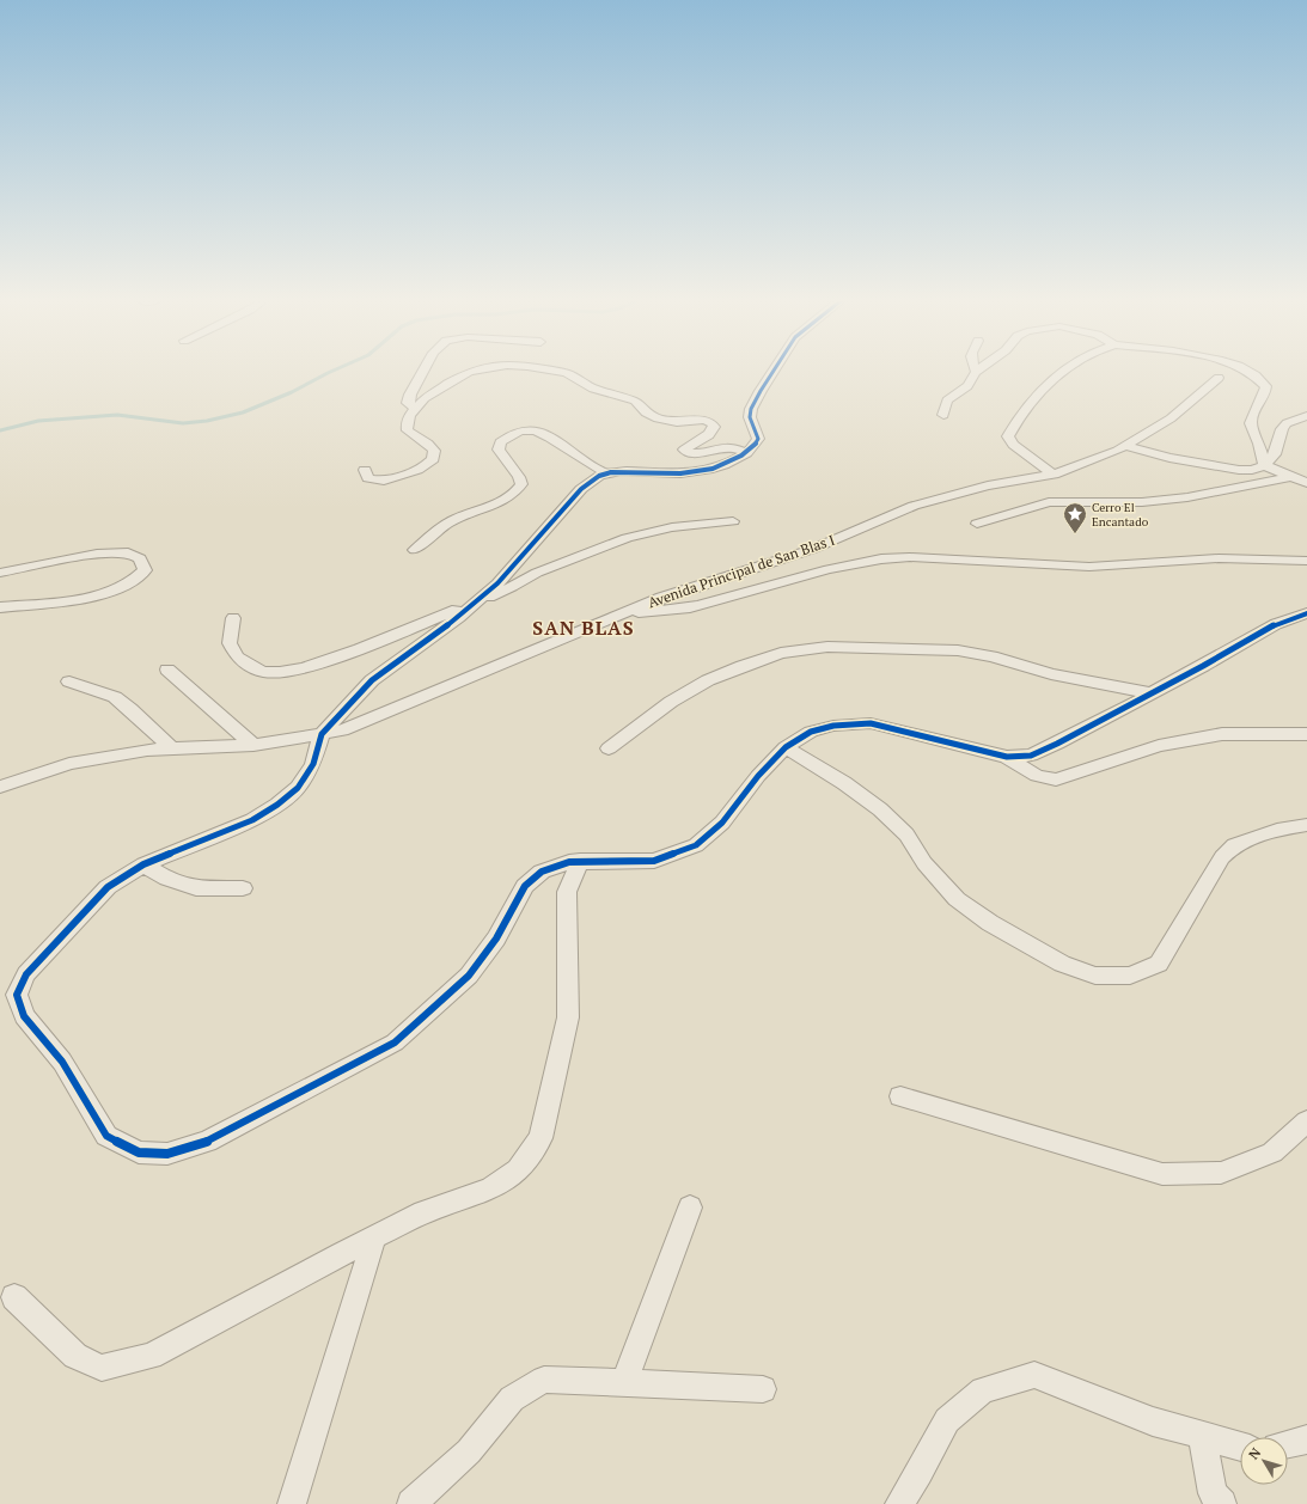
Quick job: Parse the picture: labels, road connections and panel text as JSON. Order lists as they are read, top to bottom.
{
  "streets": {
    "street": ["Avenida Principal de San Blas I"]
  },
  "districts": ["SAN BLAS"],
  "places": {
    "place": ["Cerro El Encantado"]
  },
  "north": "top left"
}
